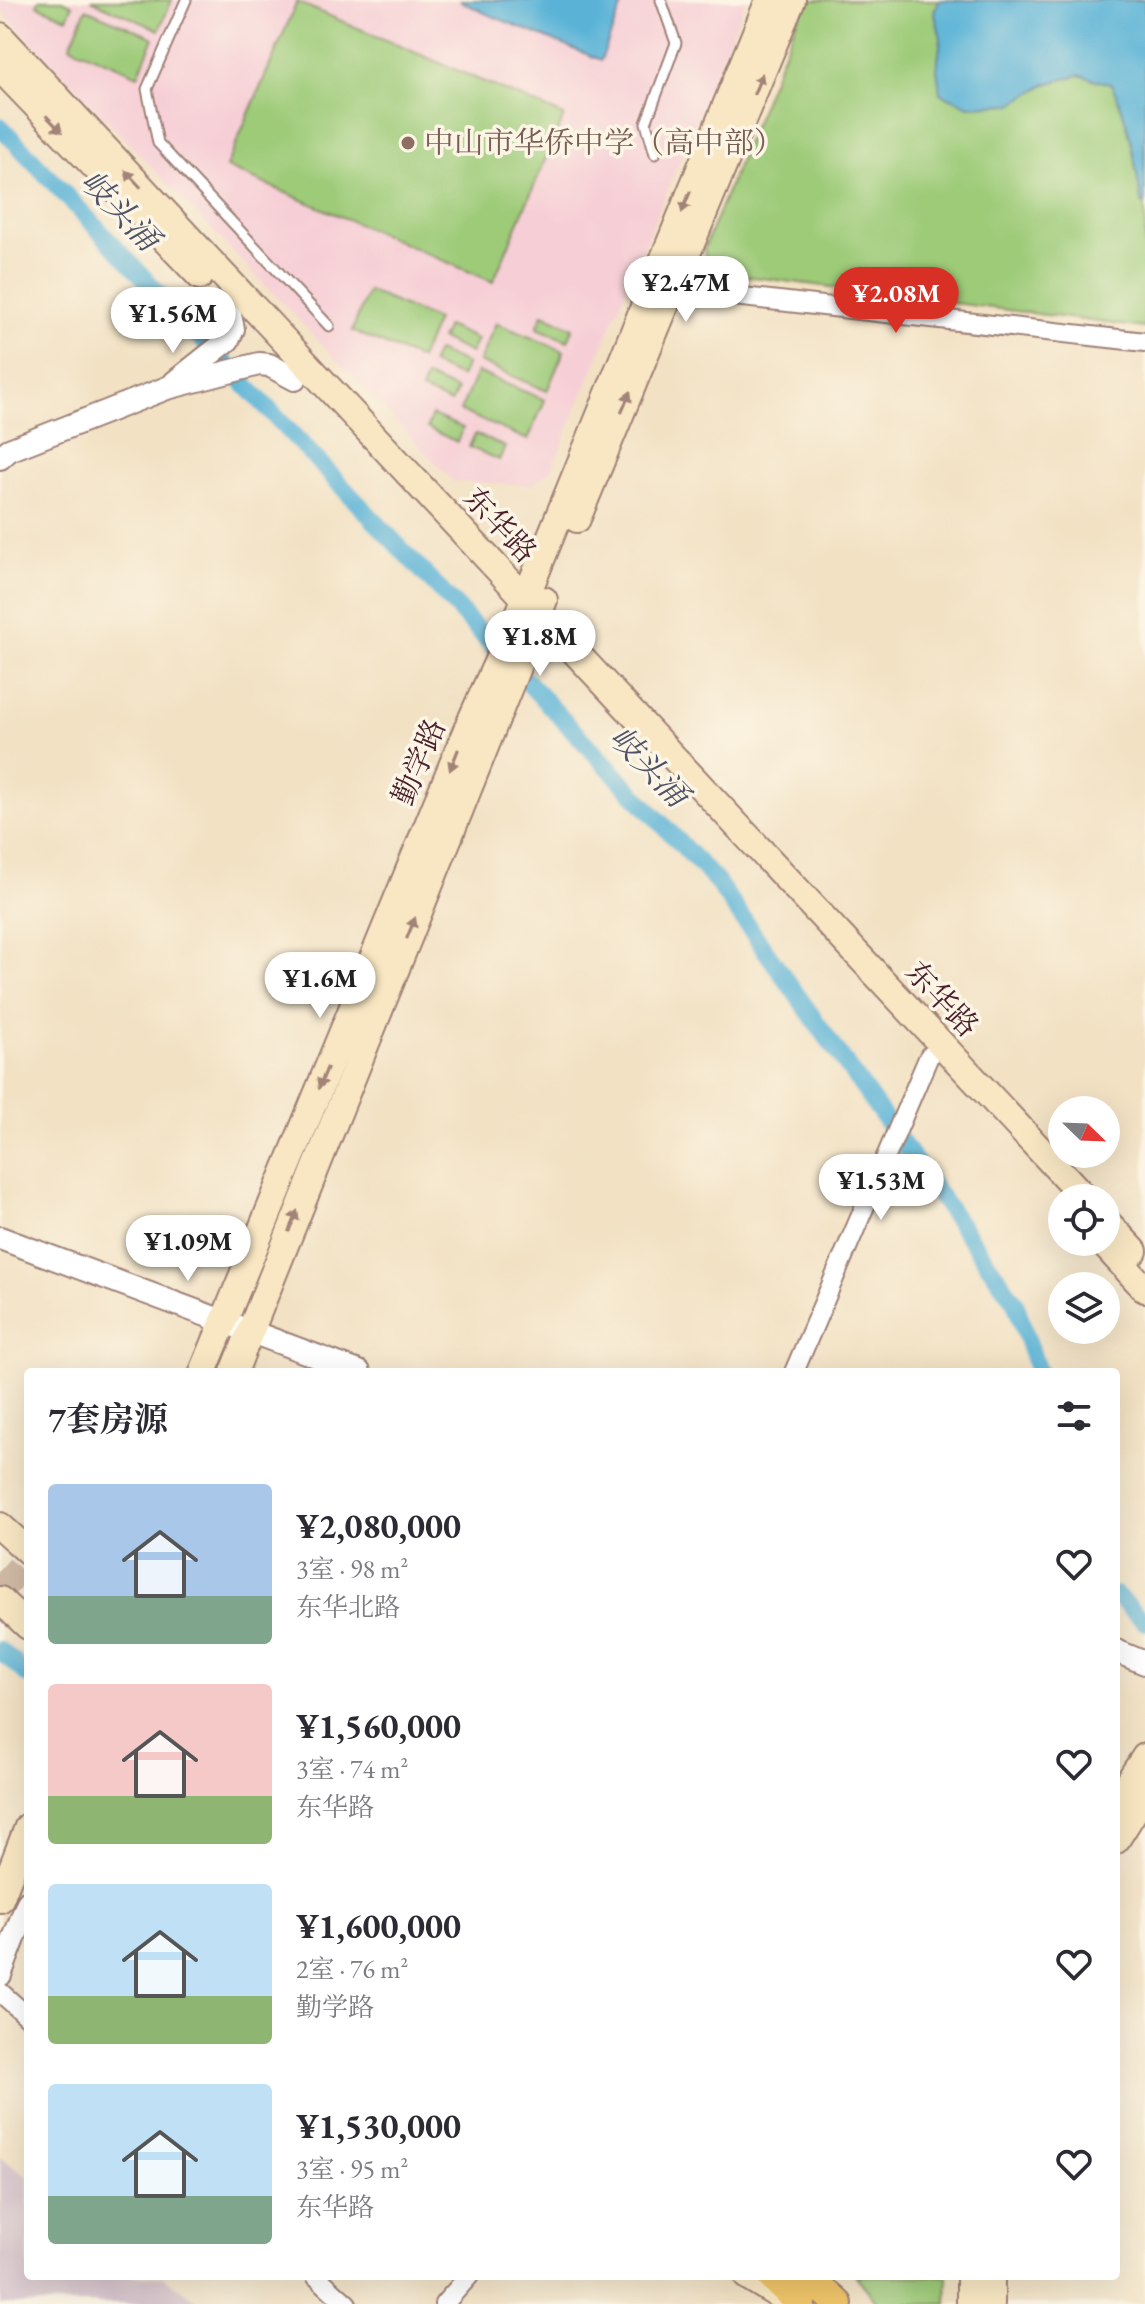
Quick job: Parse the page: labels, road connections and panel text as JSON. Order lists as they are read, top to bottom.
{
  "streets": {
    "main road": ["东华路", "勤学路"]
  },
  "crossings": [
    ["东华路", "勤学路"]
  ],
  "water": ["岐头涌"],
  "places": ["中山市华侨中学（高中部）"],
  "north": "bottom right",
  "page": {
    "price": [
      "¥2.47M",
      "¥2.08M",
      "¥1.56M",
      "¥1.8M",
      "¥1.6M",
      "¥1.53M",
      "¥1.09M"
    ],
    "heading": "7套房源",
    "list": [
      {
        "name": "¥2,080,000",
        "note": "3室 · 98 m² · 东华北路"
      },
      {
        "name": "¥1,560,000",
        "note": "3室 · 74 m² · 东华路"
      },
      {
        "name": "¥1,600,000",
        "note": "2室 · 76 m² · 勤学路"
      },
      {
        "name": "¥1,530,000",
        "note": "3室 · 95 m² · 东华路"
      }
    ]
  }
}
